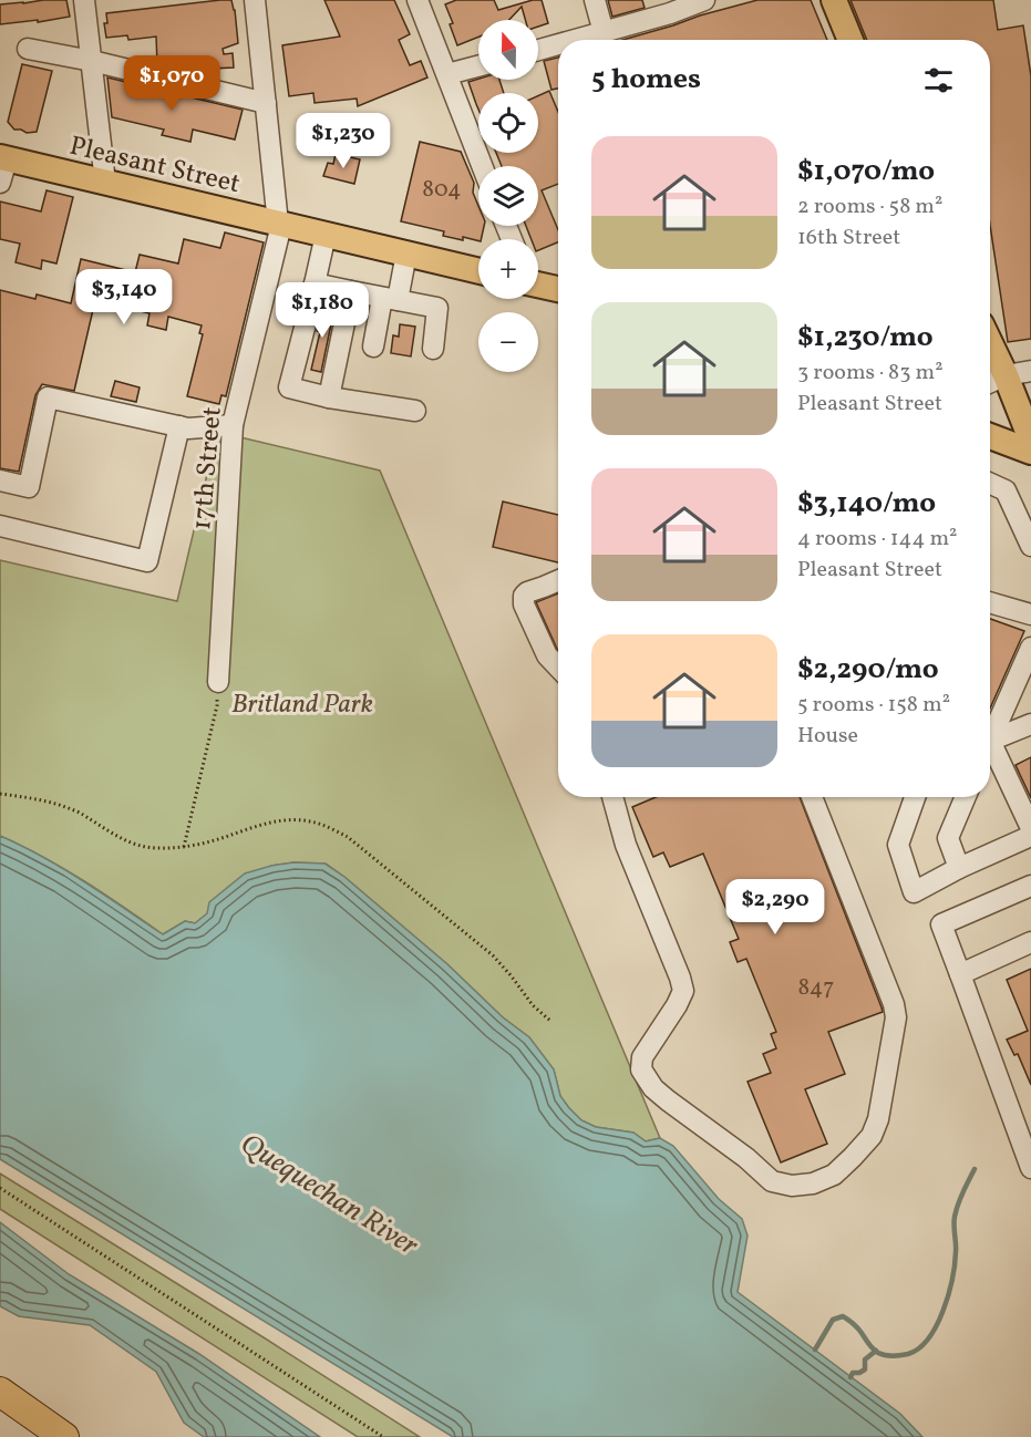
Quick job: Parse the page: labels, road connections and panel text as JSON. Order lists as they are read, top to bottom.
{
  "streets": {
    "main road": ["Pleasant Street"],
    "street": ["17th Street"]
  },
  "crossings": [
    ["Pleasant Street", "17th Street"]
  ],
  "water": ["Quequechan River"],
  "parks": ["Britland Park"],
  "house_numbers": ["804", "847"],
  "north": "top",
  "page": {
    "map_buttons": ["+", "−"],
    "heading": "5 homes",
    "price": [
      "$1,070",
      "$1,230",
      "$3,140",
      "$1,180",
      "$2,290"
    ],
    "list": [
      {
        "name": "$1,070/mo",
        "note": "2 rooms · 58 m² · 16th Street"
      },
      {
        "name": "$1,230/mo",
        "note": "3 rooms · 83 m² · Pleasant Street"
      },
      {
        "name": "$3,140/mo",
        "note": "4 rooms · 144 m² · Pleasant Street"
      },
      {
        "name": "$2,290/mo",
        "note": "5 rooms · 158 m² · House"
      }
    ]
  }
}
